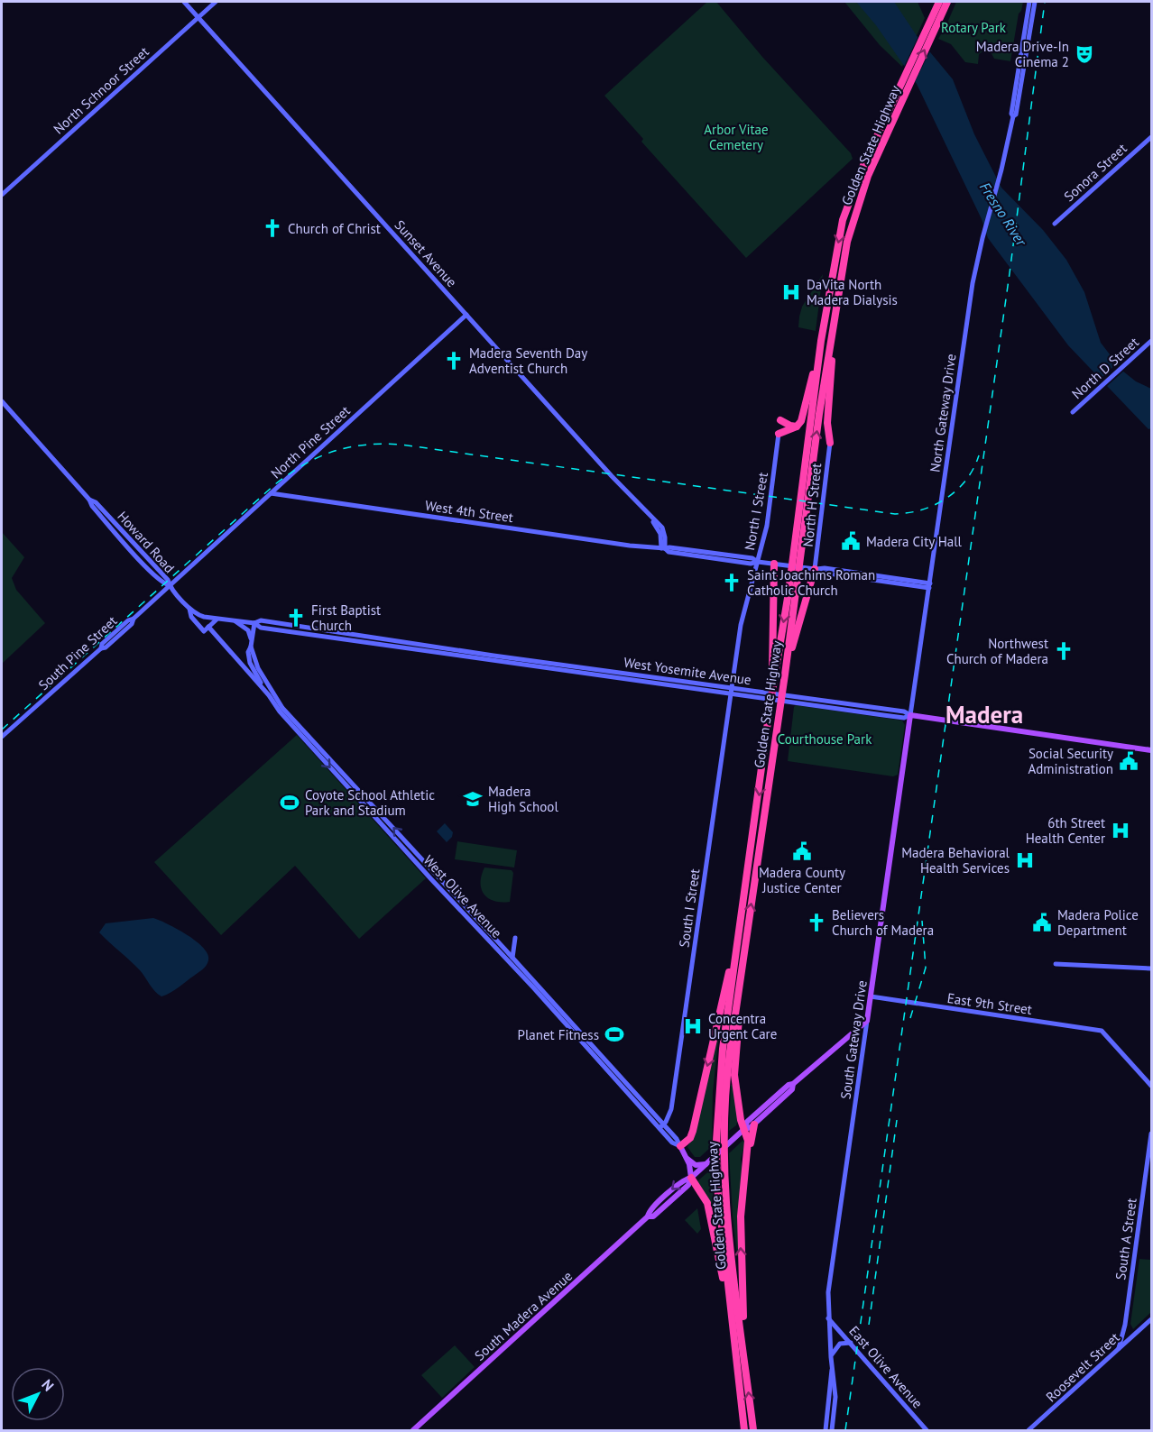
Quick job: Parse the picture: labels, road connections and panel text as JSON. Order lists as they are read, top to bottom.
{
  "streets": {
    "highway": ["Golden State Highway"],
    "main road": [
      "North Schnoor Street",
      "Sonora Street",
      "Sunset Avenue",
      "North D Street",
      "North Gateway Drive",
      "North Pine Street",
      "North H Street",
      "West 4th Street",
      "North I Street",
      "Howard Road",
      "South Pine Street",
      "West Yosemite Avenue",
      "West Olive Avenue",
      "South I Street",
      "East 9th Street",
      "South Gateway Drive",
      "South A Street",
      "South Madera Avenue",
      "East Olive Avenue",
      "Roosevelt Street"
    ]
  },
  "crossings": [
    ["North Schnoor Street", "Sunset Avenue"],
    ["Sunset Avenue", "North Pine Street"],
    ["Sunset Avenue", "West 4th Street"],
    ["North Gateway Drive", "West 4th Street"],
    ["North Gateway Drive", "West Yosemite Avenue"],
    ["North Gateway Drive", "South Gateway Drive"],
    ["North Pine Street", "West 4th Street"],
    ["North Pine Street", "Howard Road"],
    ["North Pine Street", "South Pine Street"],
    ["North H Street", "West 4th Street"],
    ["West 4th Street", "North I Street"],
    ["North I Street", "West Yosemite Avenue"],
    ["North I Street", "South I Street"],
    ["Howard Road", "South Pine Street"],
    ["West Yosemite Avenue", "South I Street"],
    ["West Yosemite Avenue", "South Gateway Drive"],
    ["West Olive Avenue", "South I Street"],
    ["West Olive Avenue", "South Madera Avenue"],
    ["East 9th Street", "South Gateway Drive"],
    ["South Gateway Drive", "South Madera Avenue"],
    ["South Gateway Drive", "East Olive Avenue"],
    ["South A Street", "Roosevelt Street"]
  ],
  "districts": ["Madera"],
  "water": ["Fresno River"],
  "parks": ["Rotary Park", "Arbor Vitae Cemetery", "Courthouse Park"],
  "places": {
    "theatre": ["Madera Drive-In Cinema 2"],
    "church": [
      "Church of Christ",
      "Madera Seventh Day Adventist Church",
      "Saint Joachims Roman Catholic Church",
      "First Baptist Church",
      "Northwest Church of Madera",
      "Believers Church of Madera"
    ],
    "hospital": [
      "DaVita North Madera Dialysis",
      "6th Street Health Center",
      "Madera Behavioral Health Services",
      "Concentra Urgent Care"
    ],
    "public building": [
      "Madera City Hall",
      "Social Security Administration",
      "Madera County Justice Center",
      "Madera Police Department"
    ],
    "school or university": ["Madera High School"],
    "sports": ["Coyote School Athletic Park and Stadium", "Planet Fitness"]
  },
  "north": "top right"
}
